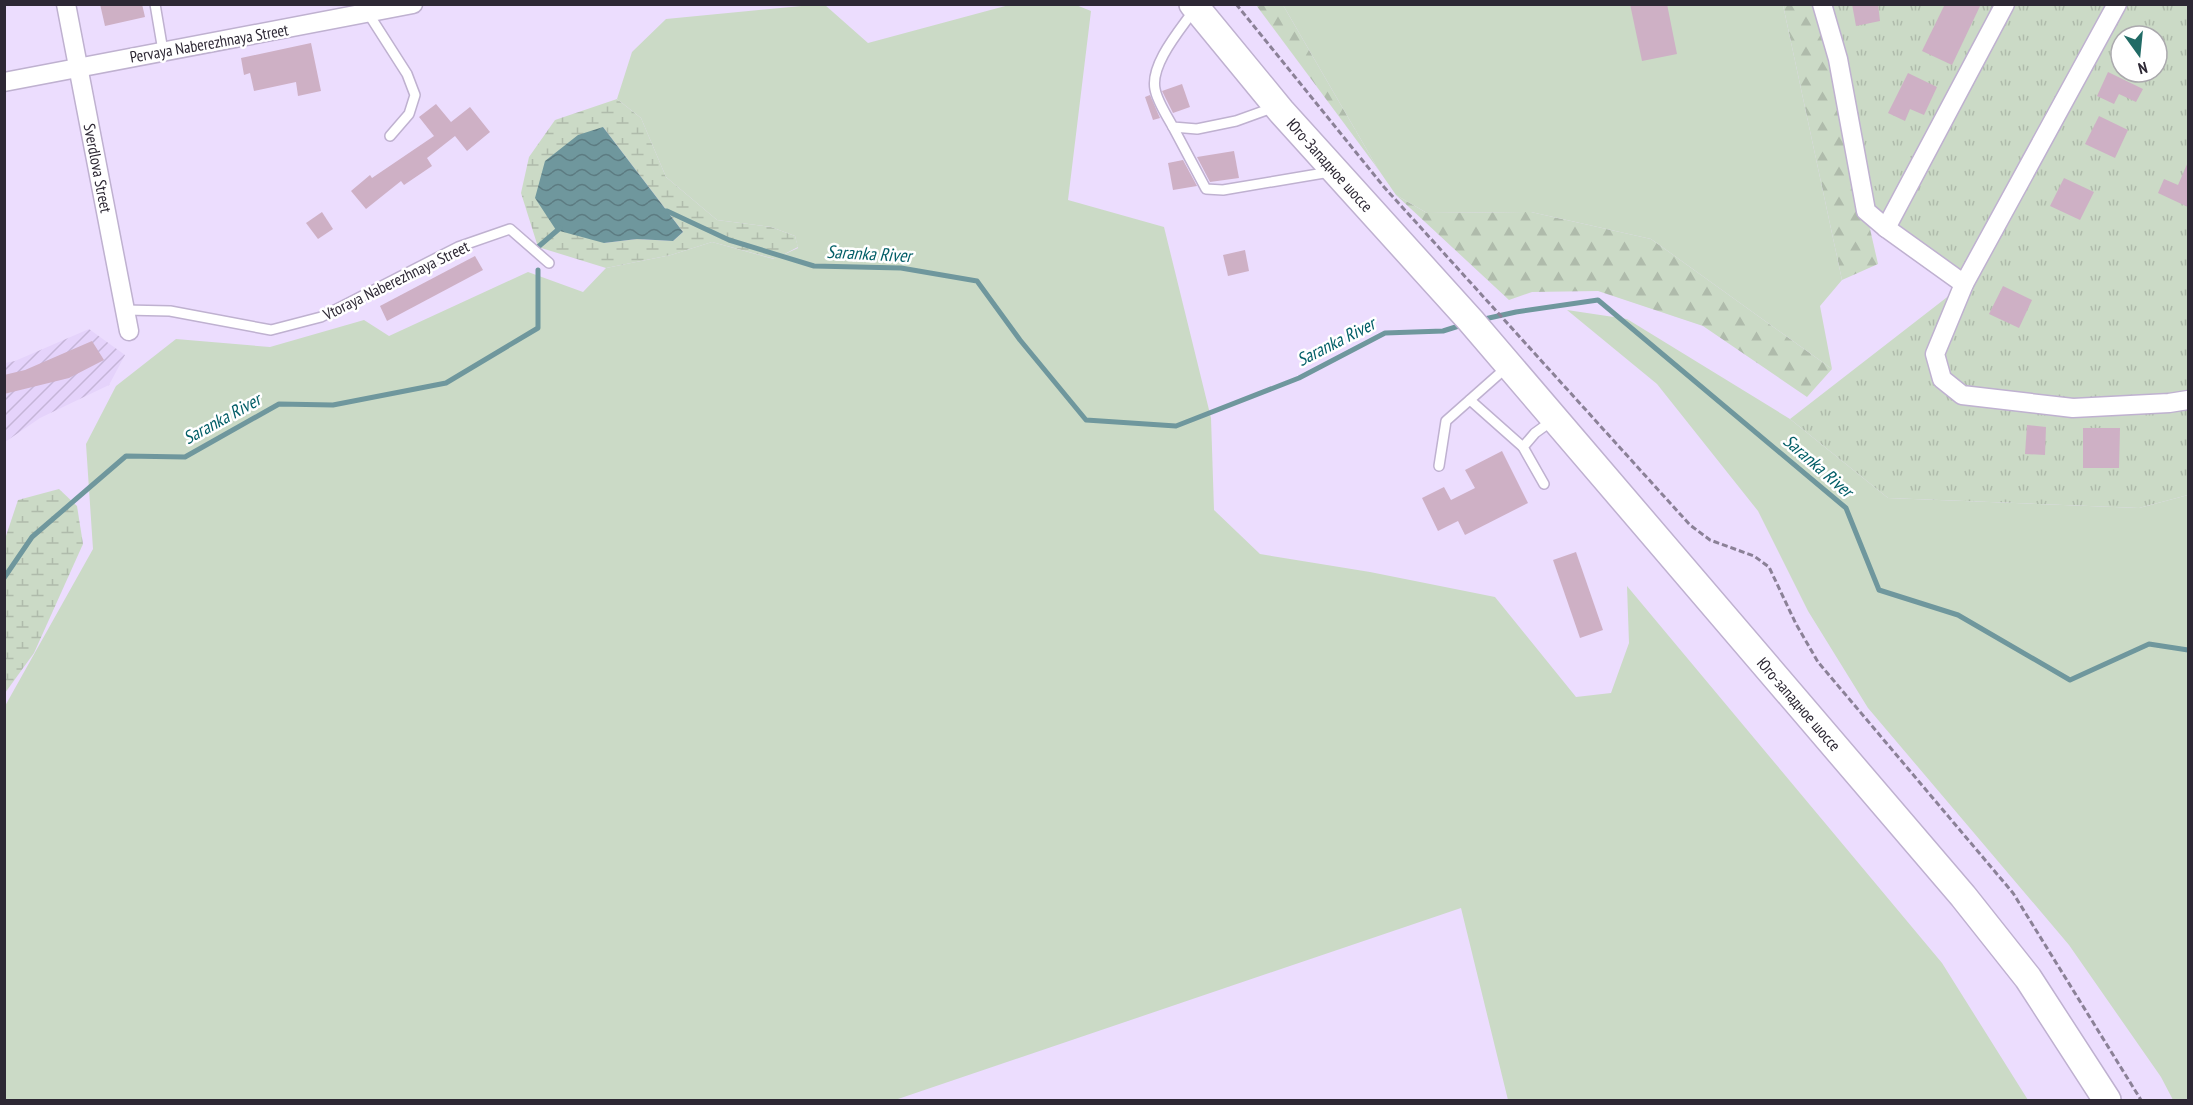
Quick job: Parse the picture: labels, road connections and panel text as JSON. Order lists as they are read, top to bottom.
{
  "streets": {
    "main road": ["Юго-Западное шоссе", "Юго-западное шоссе"],
    "street": ["Pervaya Naberezhnaya Street", "Sverdlova Street"],
    "lane": ["Vtoraya Naberezhnaya Street"]
  },
  "crossings": [
    ["Pervaya Naberezhnaya Street", "Sverdlova Street"],
    ["Юго-Западное шоссе", "Юго-западное шоссе"],
    ["Sverdlova Street", "Vtoraya Naberezhnaya Street"]
  ],
  "water": ["Saranka River"],
  "north": "bottom"
}
